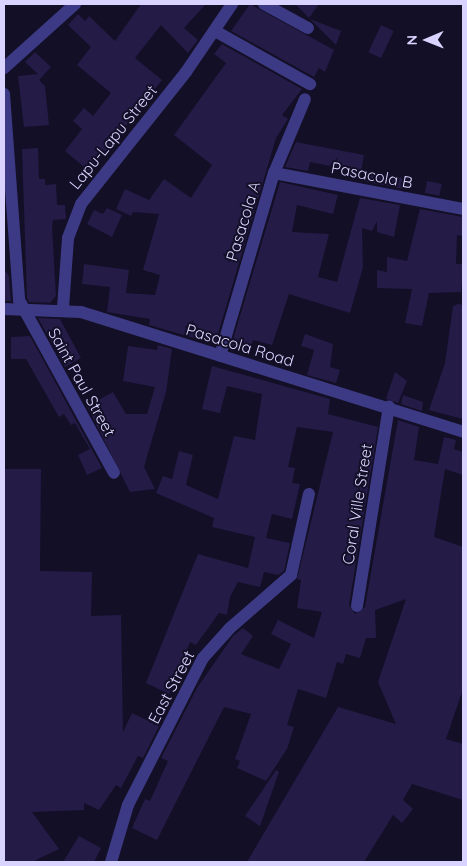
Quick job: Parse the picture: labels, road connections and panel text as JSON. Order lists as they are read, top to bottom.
{
  "streets": {
    "street": [
      "Lapu-Lapu Street",
      "Pasacola B",
      "Pasacola A",
      "Pasacola Road",
      "Saint Paul Street",
      "Coral Ville Street",
      "East Street"
    ]
  },
  "crossings": [
    ["Lapu-Lapu Street", "Pasacola Road"],
    ["Pasacola B", "Pasacola A"],
    ["Pasacola A", "Pasacola Road"],
    ["Pasacola Road", "Saint Paul Street"],
    ["Pasacola Road", "Coral Ville Street"]
  ],
  "north": "left"
}
